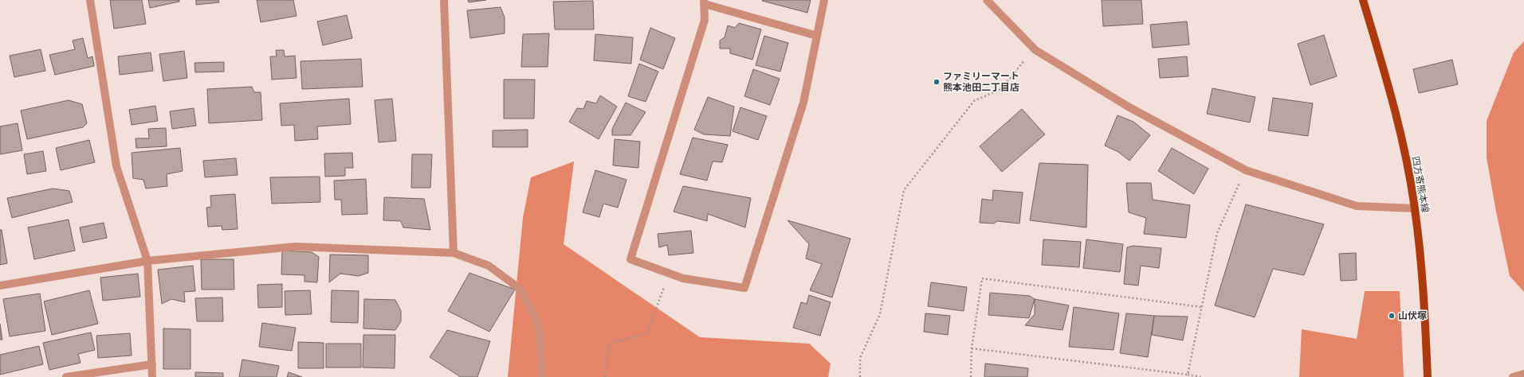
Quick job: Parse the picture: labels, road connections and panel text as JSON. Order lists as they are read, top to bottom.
{
  "streets": {
    "main road": ["四方寄熊本線"]
  },
  "places": ["ファミリーマート 熊本池田二丁目店", "山伏塚"]
}
